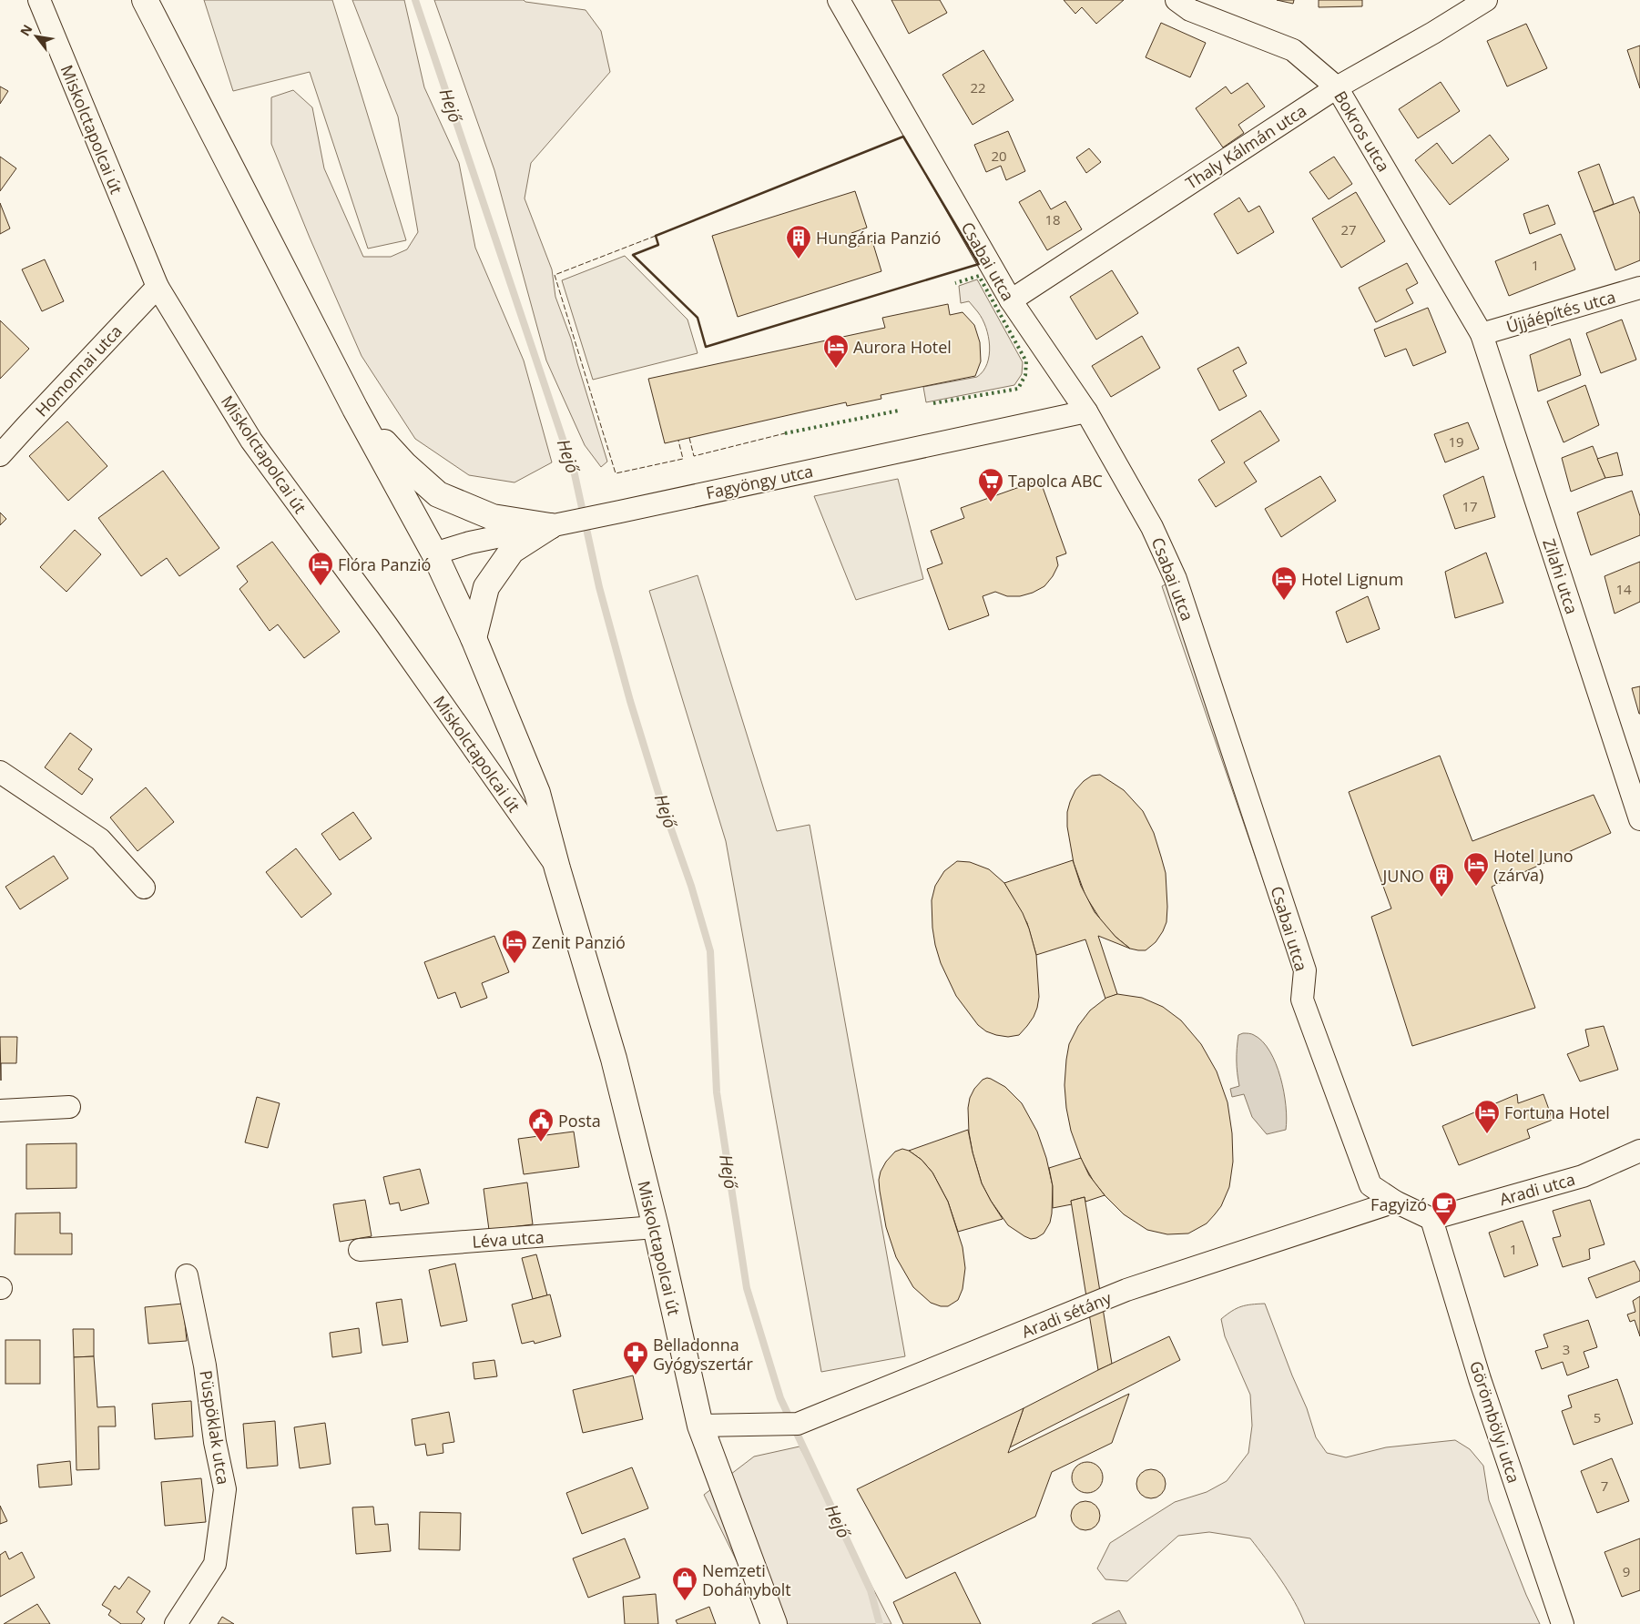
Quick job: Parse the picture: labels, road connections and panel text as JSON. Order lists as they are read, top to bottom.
{
  "streets": {
    "street": [
      "Miskolctapolcai út",
      "Bokros utca",
      "Thaly Kálmán utca",
      "Csabai utca",
      "Újjáépítés utca",
      "Homonnai utca",
      "Fagyöngy utca",
      "Zilahi utca",
      "Aradi utca",
      "Léva utca",
      "Aradi sétány",
      "Görömbölyi utca",
      "Püspöklak utca"
    ]
  },
  "crossings": [
    ["Miskolctapolcai út", "Homonnai utca"],
    ["Miskolctapolcai út", "Fagyöngy utca"],
    ["Miskolctapolcai út", "Léva utca"],
    ["Miskolctapolcai út", "Aradi sétány"],
    ["Bokros utca", "Thaly Kálmán utca"],
    ["Bokros utca", "Újjáépítés utca"],
    ["Bokros utca", "Zilahi utca"],
    ["Thaly Kálmán utca", "Csabai utca"],
    ["Csabai utca", "Fagyöngy utca"],
    ["Csabai utca", "Aradi sétány"],
    ["Újjáépítés utca", "Zilahi utca"],
    ["Aradi utca", "Görömbölyi utca"]
  ],
  "water": ["Hejő"],
  "places": {
    "building": ["Hungária Panzió", "JUNO"],
    "hotel": [
      "Aurora Hotel",
      "Flóra Panzió",
      "Hotel Lignum",
      "Hotel Juno (zárva)",
      "Zenit Panzió",
      "Fortuna Hotel"
    ],
    "supermarket": ["Tapolca ABC"],
    "public building": ["Posta"],
    "cafe": ["Fagyizó"],
    "pharmacy": ["Belladonna Gyógyszertár"],
    "shop": ["Nemzeti Dohánybolt"]
  },
  "house_numbers": [
    "22",
    "20",
    "18",
    "27",
    "1",
    "19",
    "17",
    "14",
    "1",
    "3",
    "5",
    "7",
    "9"
  ],
  "north": "top left"
}
